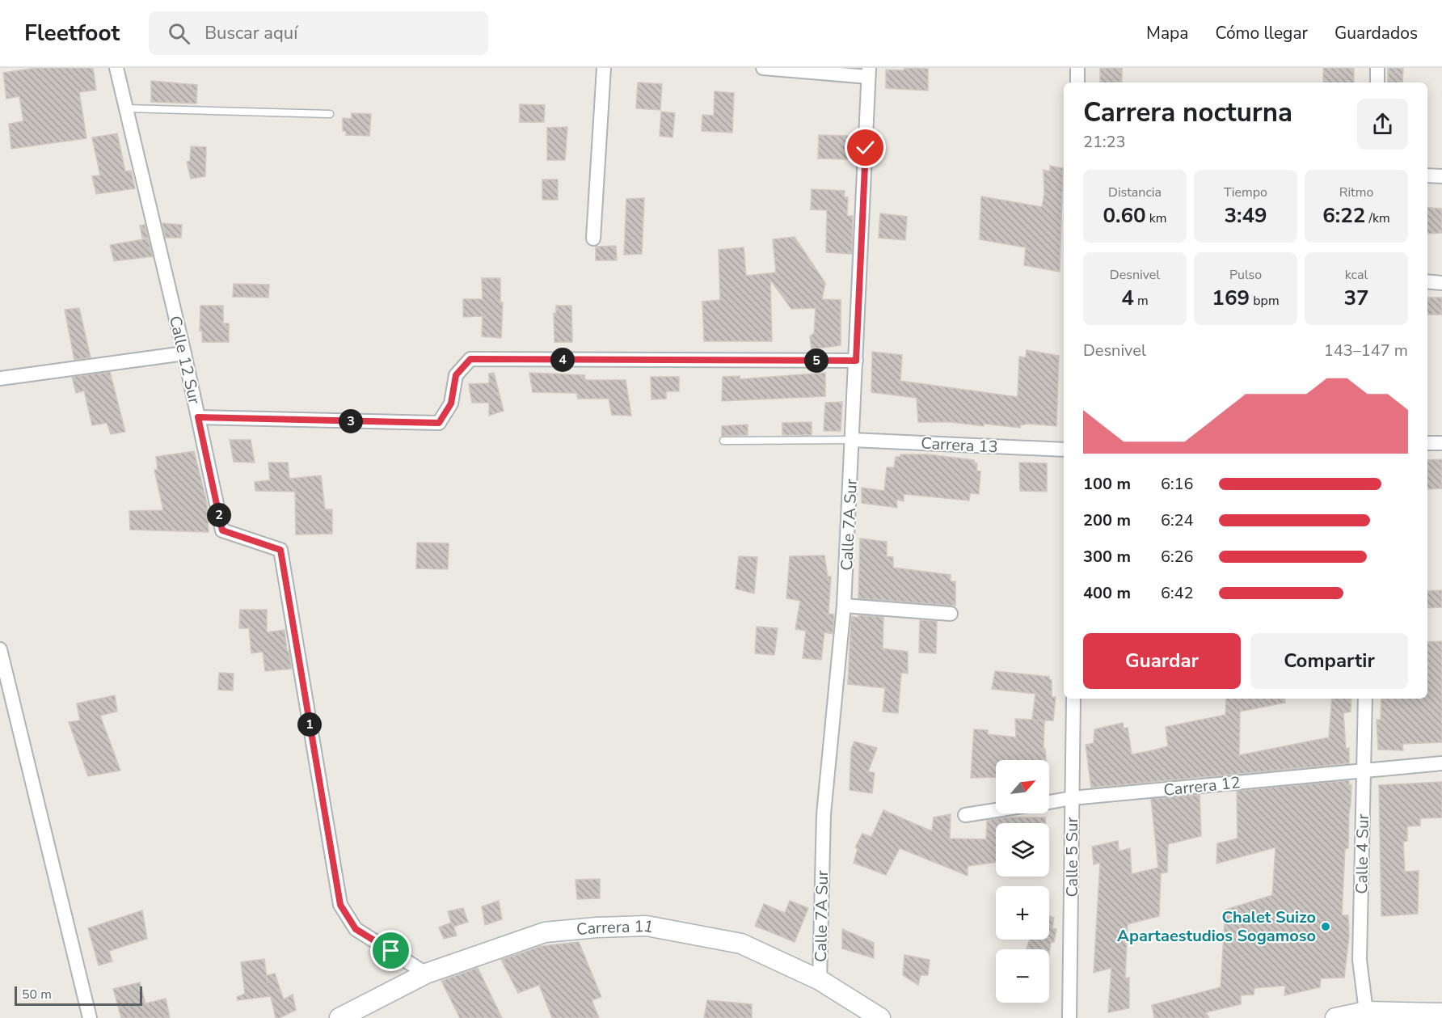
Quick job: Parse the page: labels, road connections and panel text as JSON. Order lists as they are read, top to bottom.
{
  "streets": {
    "main road": ["Carrera 11"],
    "street": [
      "Calle 12 Sur",
      "Carrera 13",
      "Calle 7A Sur",
      "Carrera 12",
      "Calle 4 Sur",
      "Calle 5 Sur"
    ]
  },
  "crossings": [
    ["Calle 12 Sur", "Carrera 11"],
    ["Carrera 13", "Calle 7A Sur"],
    ["Calle 7A Sur", "Carrera 11"],
    ["Carrera 12", "Calle 4 Sur"],
    ["Carrera 12", "Calle 5 Sur"]
  ],
  "places": ["Chalet Suizo Apartaestudios Sogamoso"],
  "scale_bar": "50 m",
  "north": "top right",
  "page": {
    "header": "Fleetfoot",
    "search": "Buscar aquí",
    "nav": ["Mapa", "Cómo llegar", "Guardados"],
    "heading": ["Carrera nocturna", "21:23"],
    "stats": [
      ["Distancia", "0.60 km"],
      ["Tiempo", "3:49"],
      ["Ritmo", "6:22 /km"],
      ["Desnivel", "4 m"],
      ["Pulso", "169 bpm"],
      ["kcal", "37"]
    ],
    "chart": ["Desnivel", "143–147 m"],
    "pins": [
      "4",
      "5",
      "3",
      "2",
      "1"
    ],
    "list": [
      {
        "name": "100 m",
        "note": "6:16"
      },
      {
        "name": "200 m",
        "note": "6:24"
      },
      {
        "name": "300 m",
        "note": "6:26"
      },
      {
        "name": "400 m",
        "note": "6:42"
      }
    ],
    "buttons": ["Guardar", "Compartir"],
    "map_buttons": ["+", "−"],
    "scale": "50 m"
  }
}
